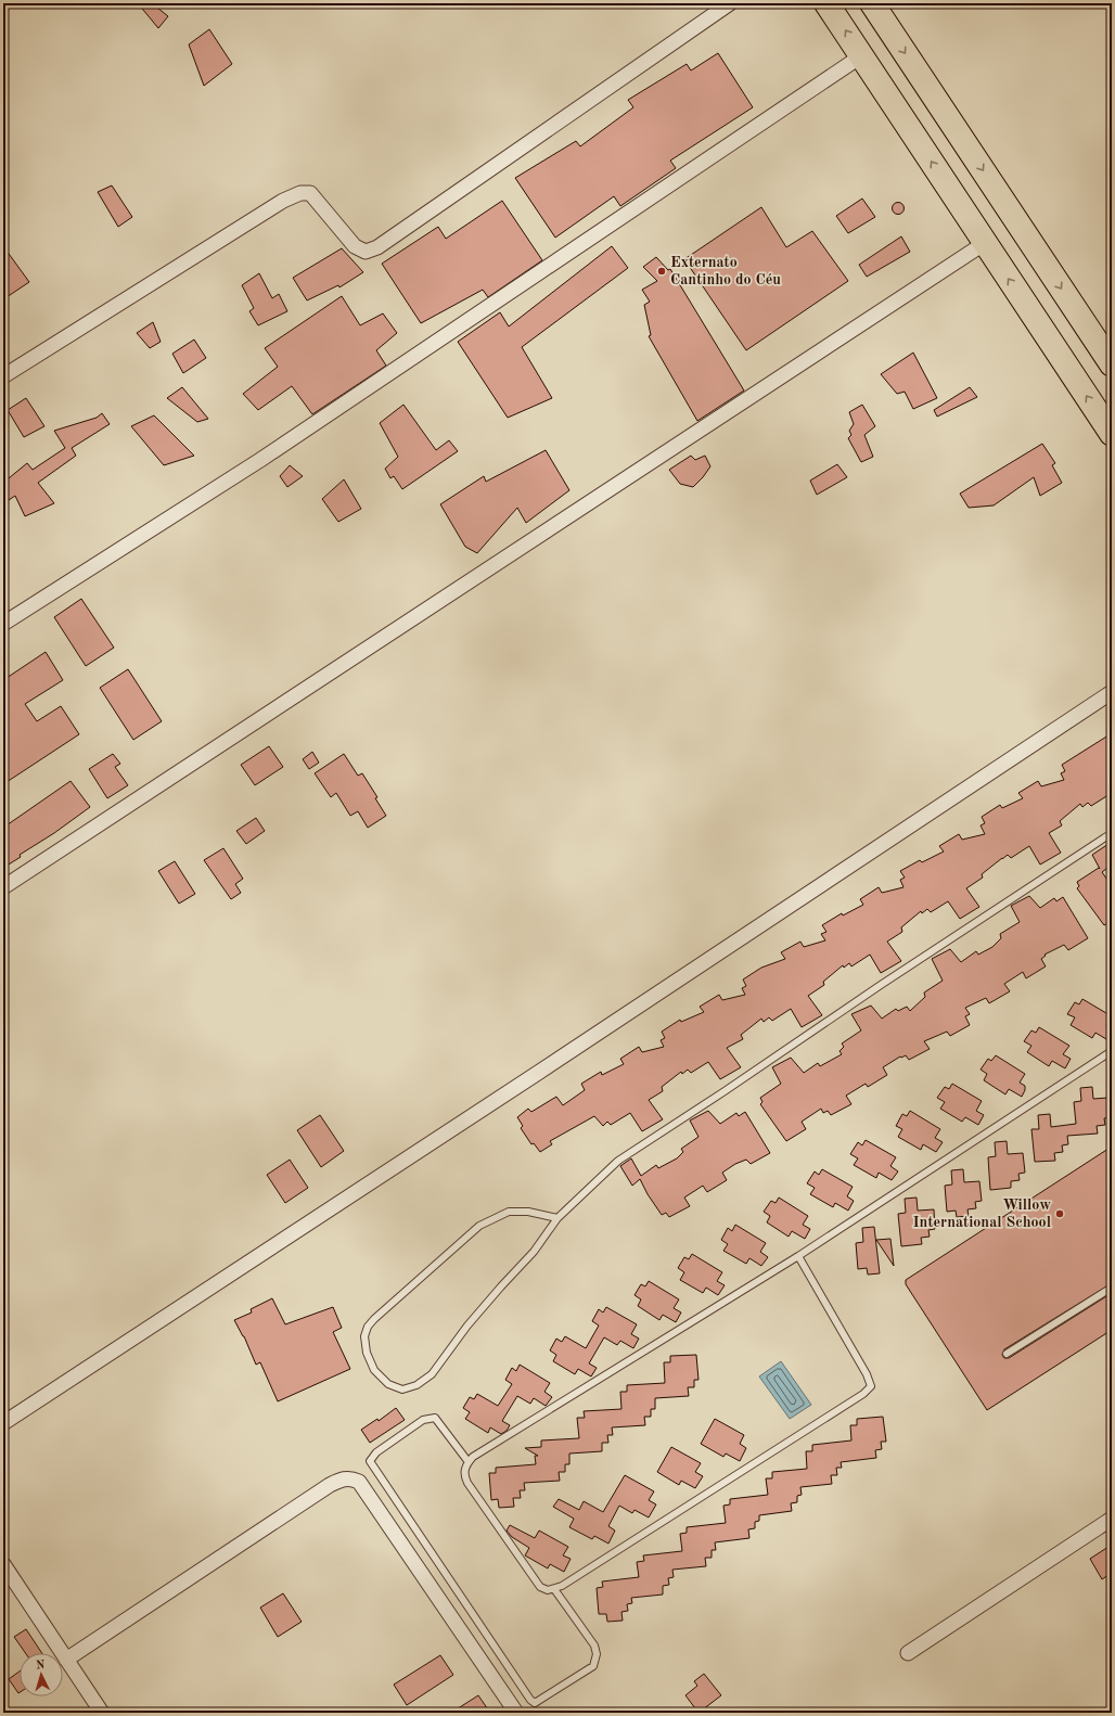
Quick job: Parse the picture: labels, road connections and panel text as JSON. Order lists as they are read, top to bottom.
{
  "places": ["Externato Cantinho do Céu", "Willow International School"],
  "north": "top"
}
